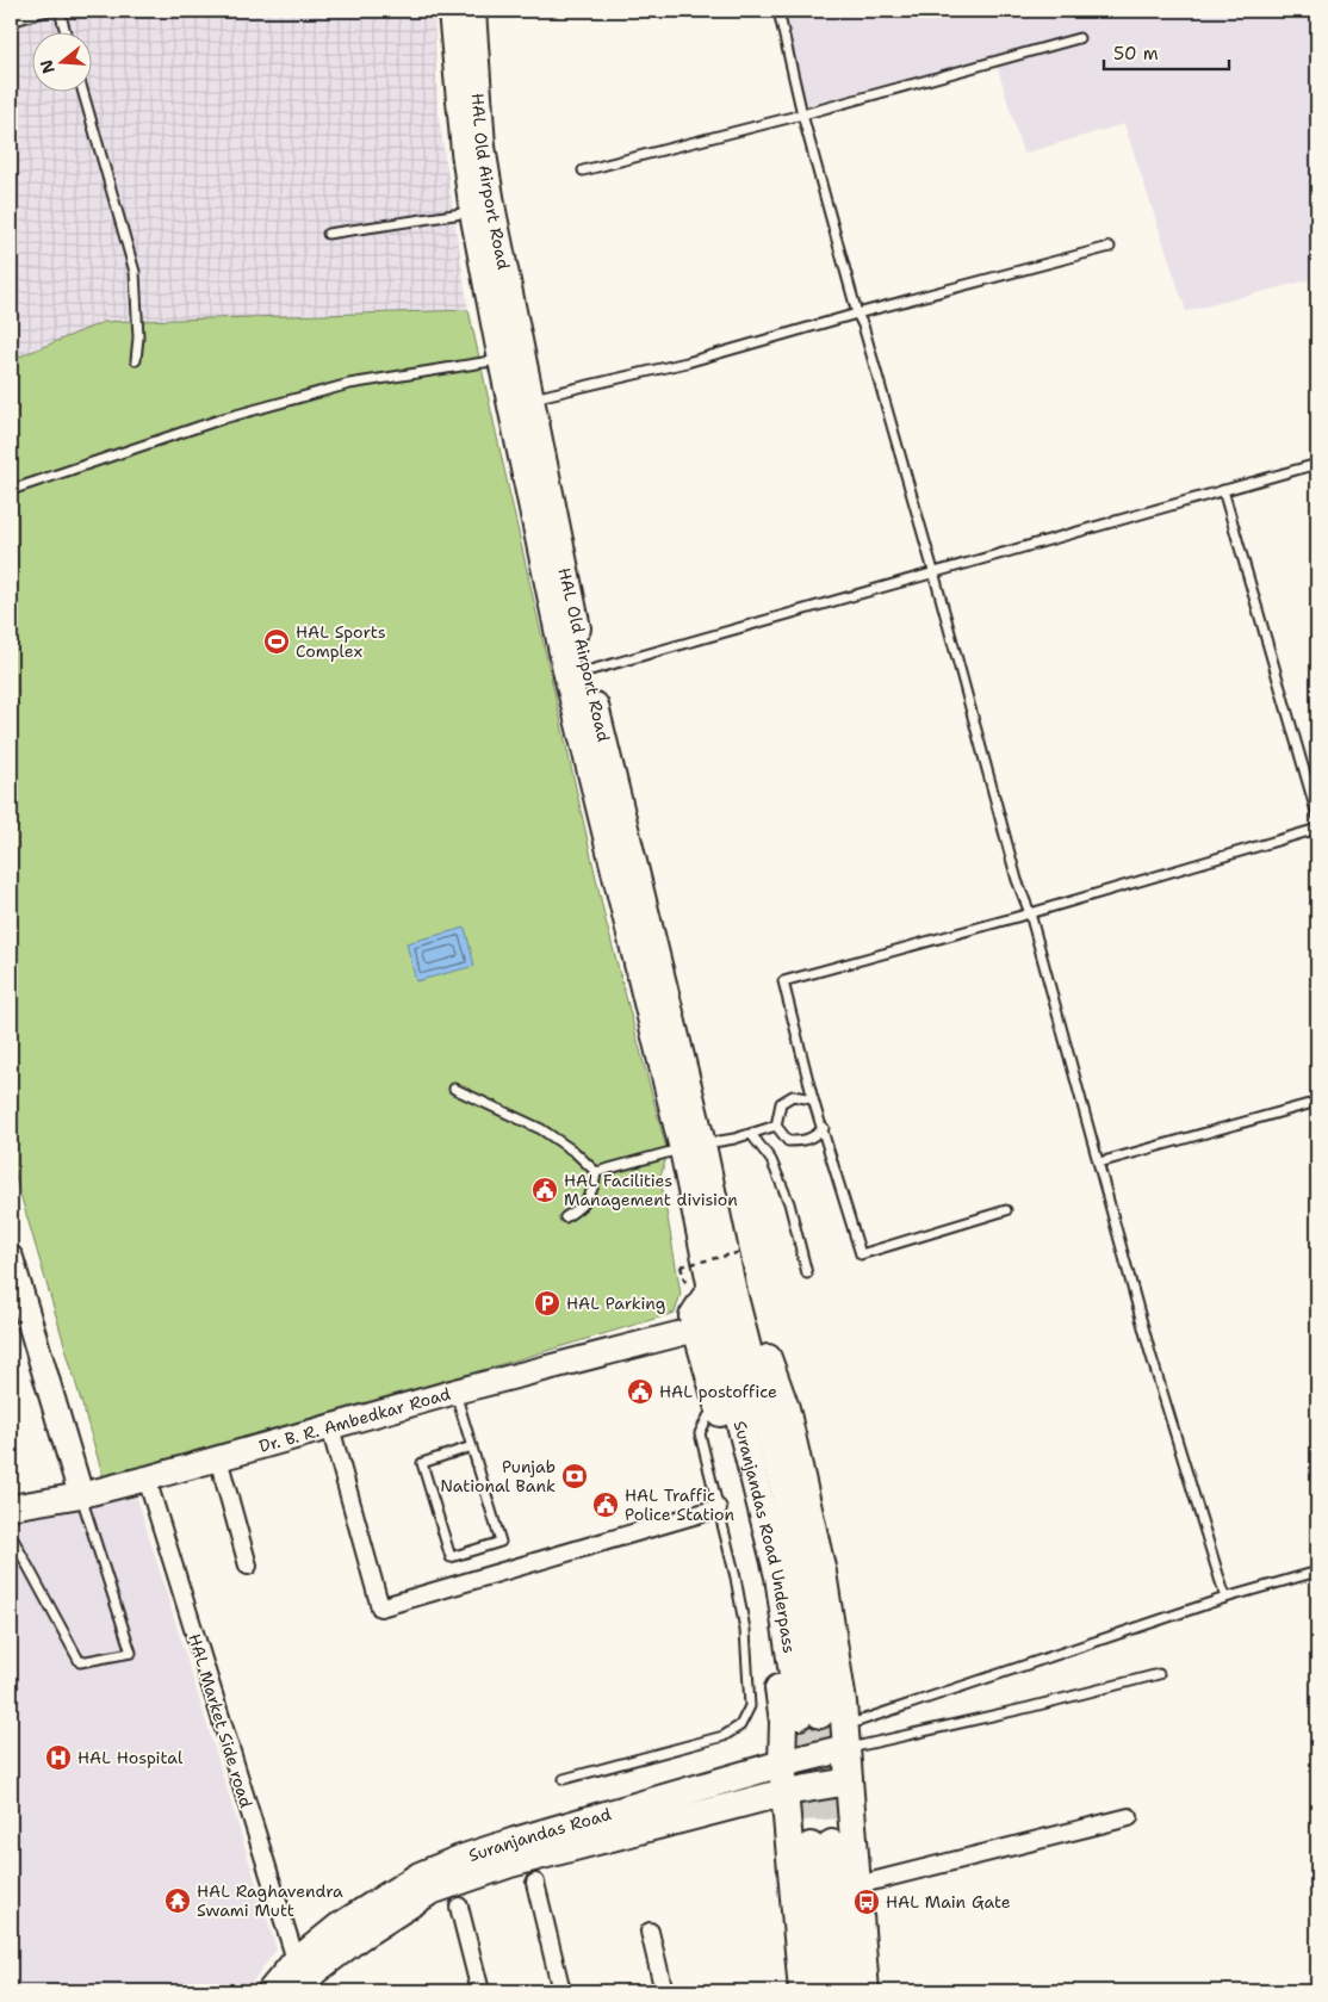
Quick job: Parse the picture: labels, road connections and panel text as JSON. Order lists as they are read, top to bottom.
{
  "streets": {
    "main road": ["HAL Old Airport Road", "Suranjandas Road Underpass", "Suranjandas Road"],
    "street": ["Dr. B. R. Ambedkar Road", "HAL Market Side road"]
  },
  "crossings": [
    ["HAL Old Airport Road", "Suranjandas Road Underpass"],
    ["Dr. B. R. Ambedkar Road", "HAL Market Side road"],
    ["HAL Market Side road", "Suranjandas Road"]
  ],
  "places": {
    "sports": ["HAL Sports Complex"],
    "public building": ["HAL Facilities Management division", "HAL postoffice", "HAL Traffic Police Station"],
    "parking": ["HAL Parking"],
    "bank": ["Punjab National Bank"],
    "hospital": ["HAL Hospital"],
    "temple": ["HAL Raghavendra Swami Mutt"],
    "bus stop": ["HAL Main Gate"]
  },
  "scale_bar": "50 m",
  "north": "left"
}
